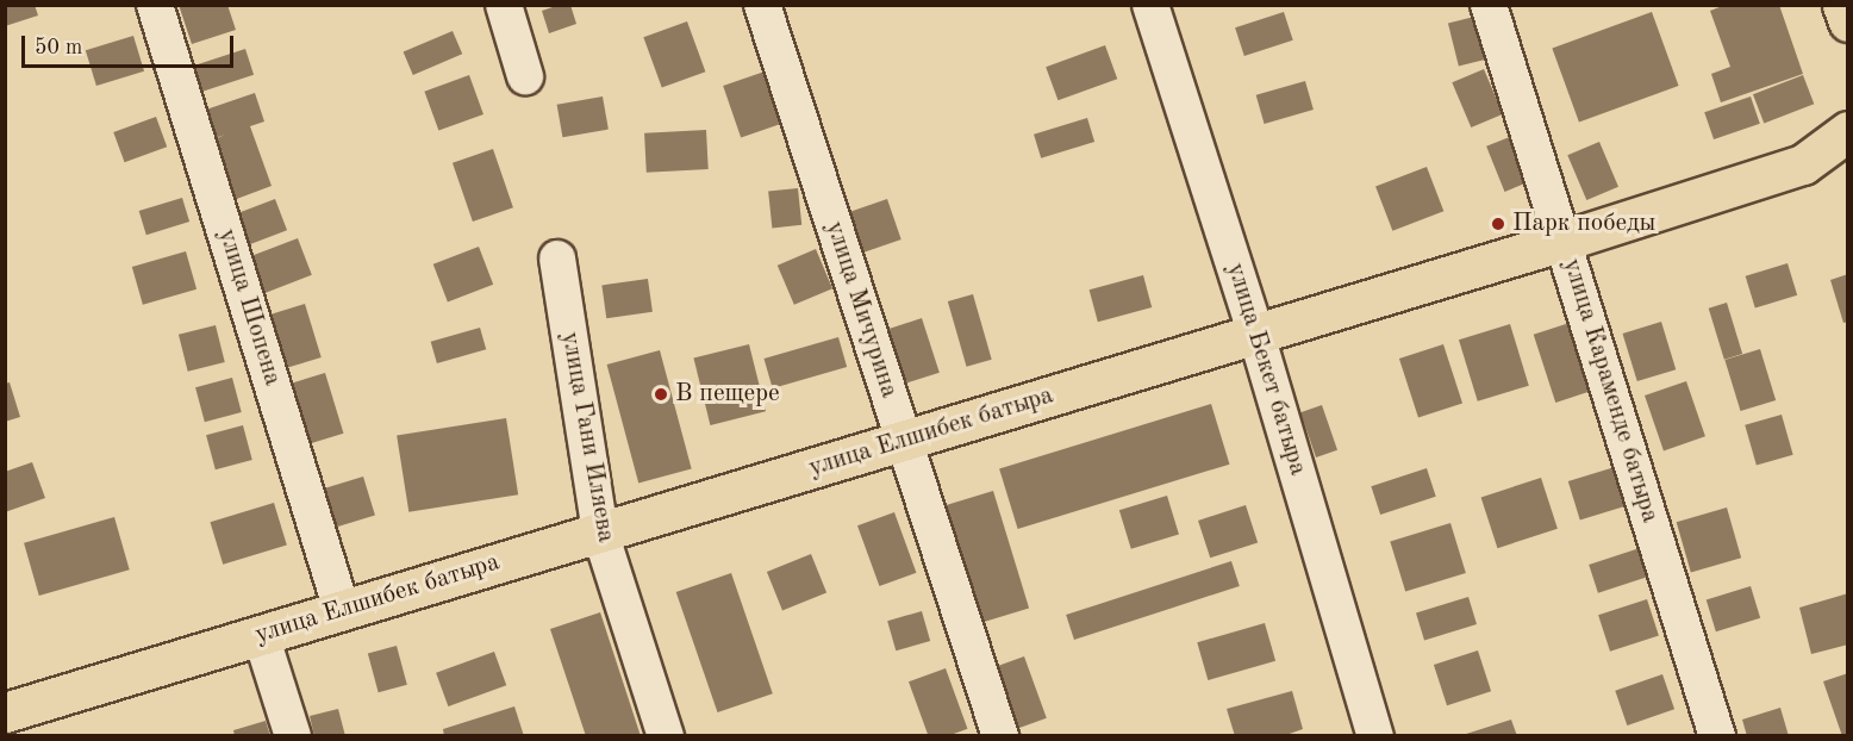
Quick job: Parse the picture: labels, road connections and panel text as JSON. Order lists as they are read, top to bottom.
{
  "streets": {
    "main road": ["улица Елшибек батыра"],
    "street": [
      "улица Шопена",
      "улица Мичурина",
      "улица Бекет батыра",
      "улица Караменде батыра",
      "улица Гани Иляева"
    ]
  },
  "crossings": [
    ["улица Шопена", "улица Елшибек батыра"],
    ["улица Мичурина", "улица Елшибек батыра"],
    ["улица Бекет батыра", "улица Елшибек батыра"],
    ["улица Караменде батыра", "улица Елшибек батыра"],
    ["улица Елшибек батыра", "улица Гани Иляева"]
  ],
  "places": ["Парк победы", "В пещере"],
  "scale_bar": "50 m"
}
